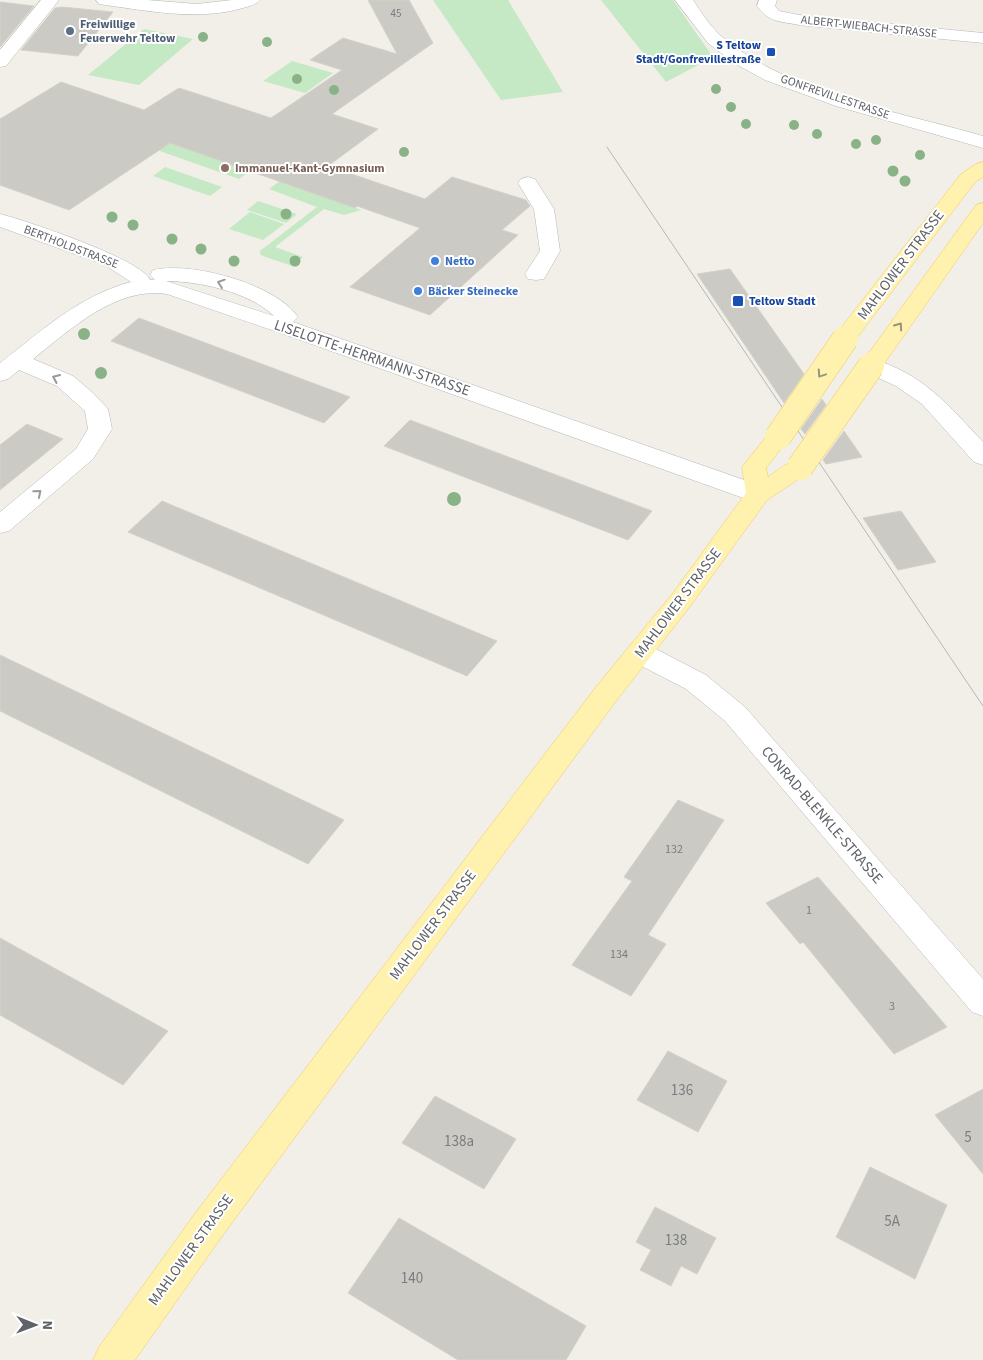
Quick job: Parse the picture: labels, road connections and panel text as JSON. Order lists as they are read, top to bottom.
{
  "streets": {
    "main road": ["MAHLOWER STRASSE"],
    "street": [
      "ALBERT-WIEBACH-STRASSE",
      "GONFREVILLESTRASSE",
      "BERTHOLDSTRASSE",
      "LISELOTTE-HERRMANN-STRASSE",
      "CONRAD-BLENKLE-STRASSE"
    ]
  },
  "crossings": [
    ["MAHLOWER STRASSE", "LISELOTTE-HERRMANN-STRASSE"],
    ["MAHLOWER STRASSE", "CONRAD-BLENKLE-STRASSE"]
  ],
  "places": {
    "other": [
      "Freiwillige Feuerwehr Teltow",
      "Immanuel-Kant-Gymnasium",
      "Netto",
      "Bäcker Steinecke"
    ],
    "transit": ["S Teltow Stadt/Gonfrevillestraße", "Teltow Stadt"]
  },
  "house_numbers": [
    "45",
    "132",
    "1",
    "134",
    "3",
    "136",
    "5",
    "138a",
    "5A",
    "138",
    "140"
  ],
  "north": "right"
}
